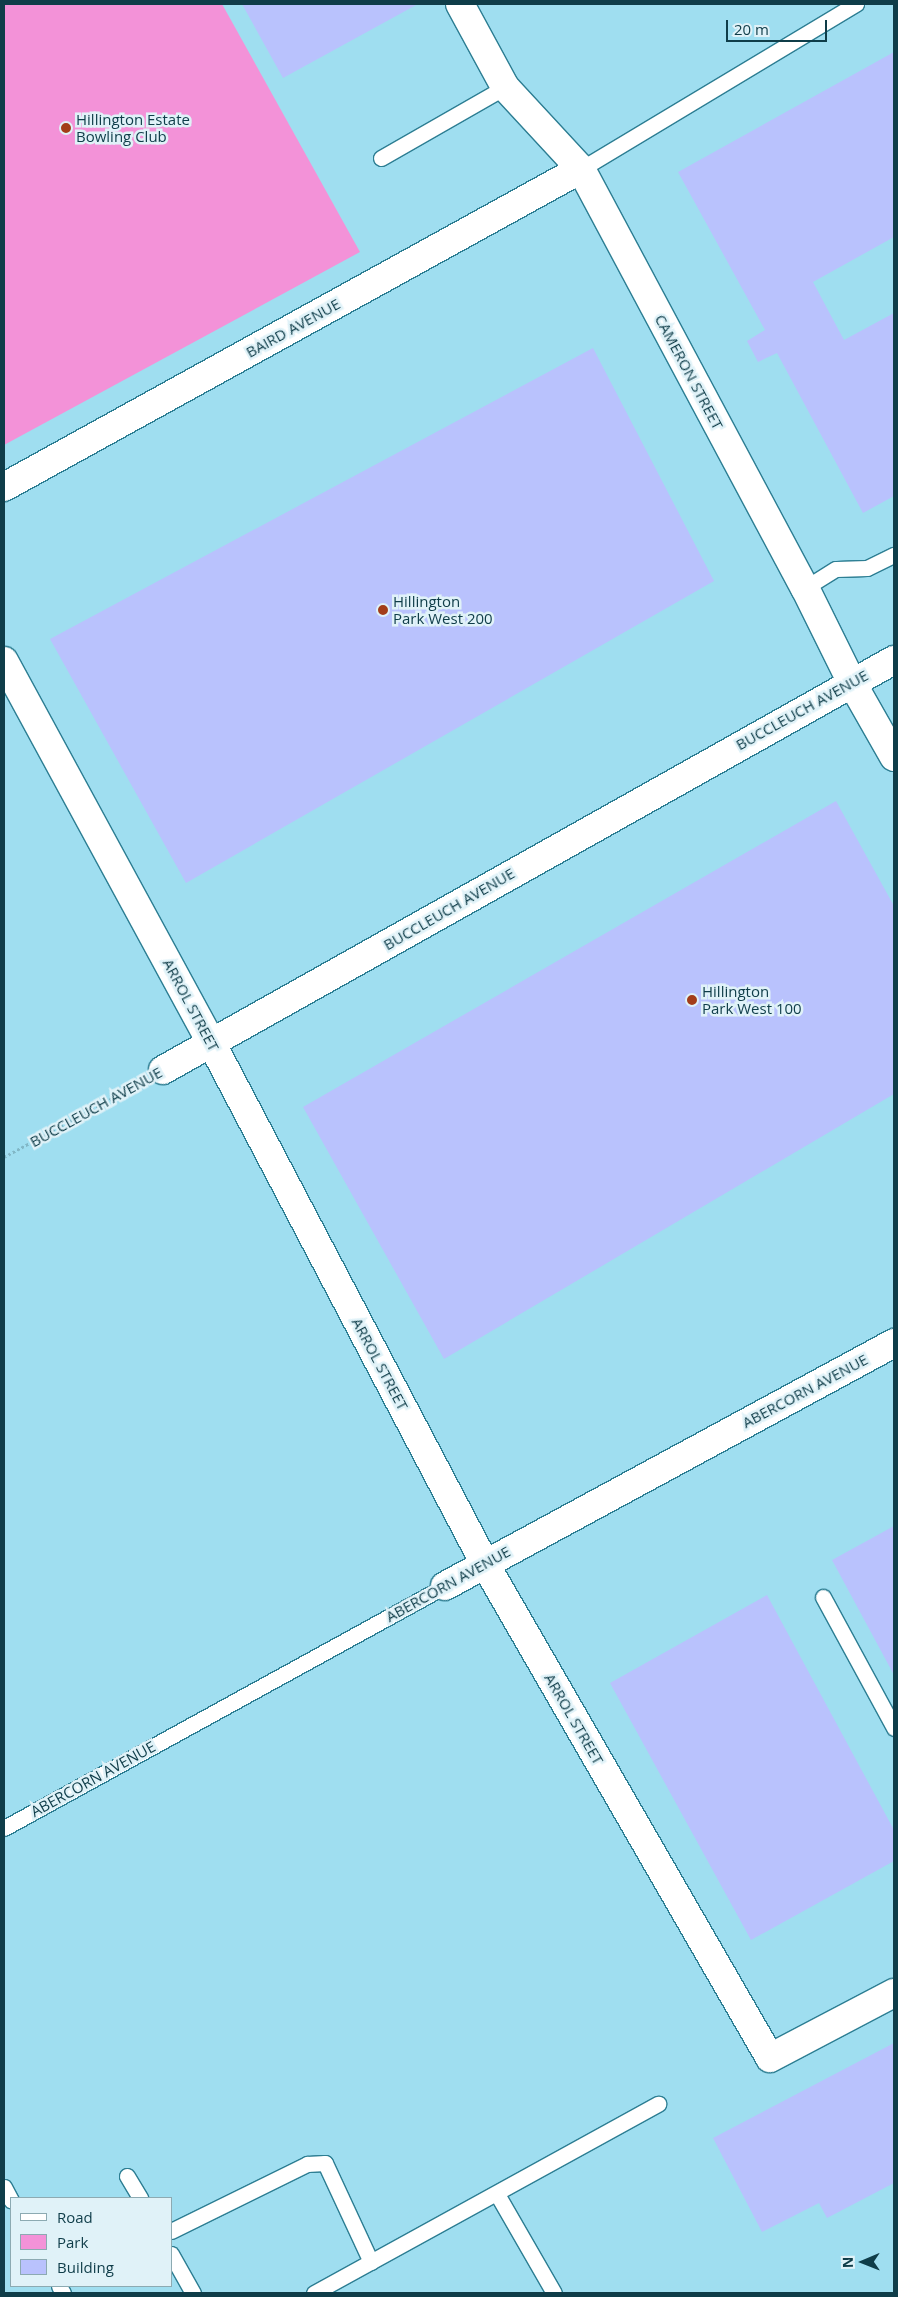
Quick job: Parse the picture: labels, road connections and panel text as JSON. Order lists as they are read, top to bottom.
{
  "streets": {
    "street": [
      "BAIRD AVENUE",
      "CAMERON STREET",
      "BUCCLEUCH AVENUE",
      "ARROL STREET",
      "ABERCORN AVENUE"
    ]
  },
  "crossings": [
    ["BAIRD AVENUE", "CAMERON STREET"],
    ["CAMERON STREET", "BUCCLEUCH AVENUE"],
    ["BUCCLEUCH AVENUE", "ARROL STREET"],
    ["ARROL STREET", "ABERCORN AVENUE"]
  ],
  "places": ["Hillington Estate Bowling Club", "Hillington Park West 200", "Hillington Park West 100"],
  "legend": ["Road", "Park", "Building"],
  "scale_bar": "20 m",
  "north": "left"
}
